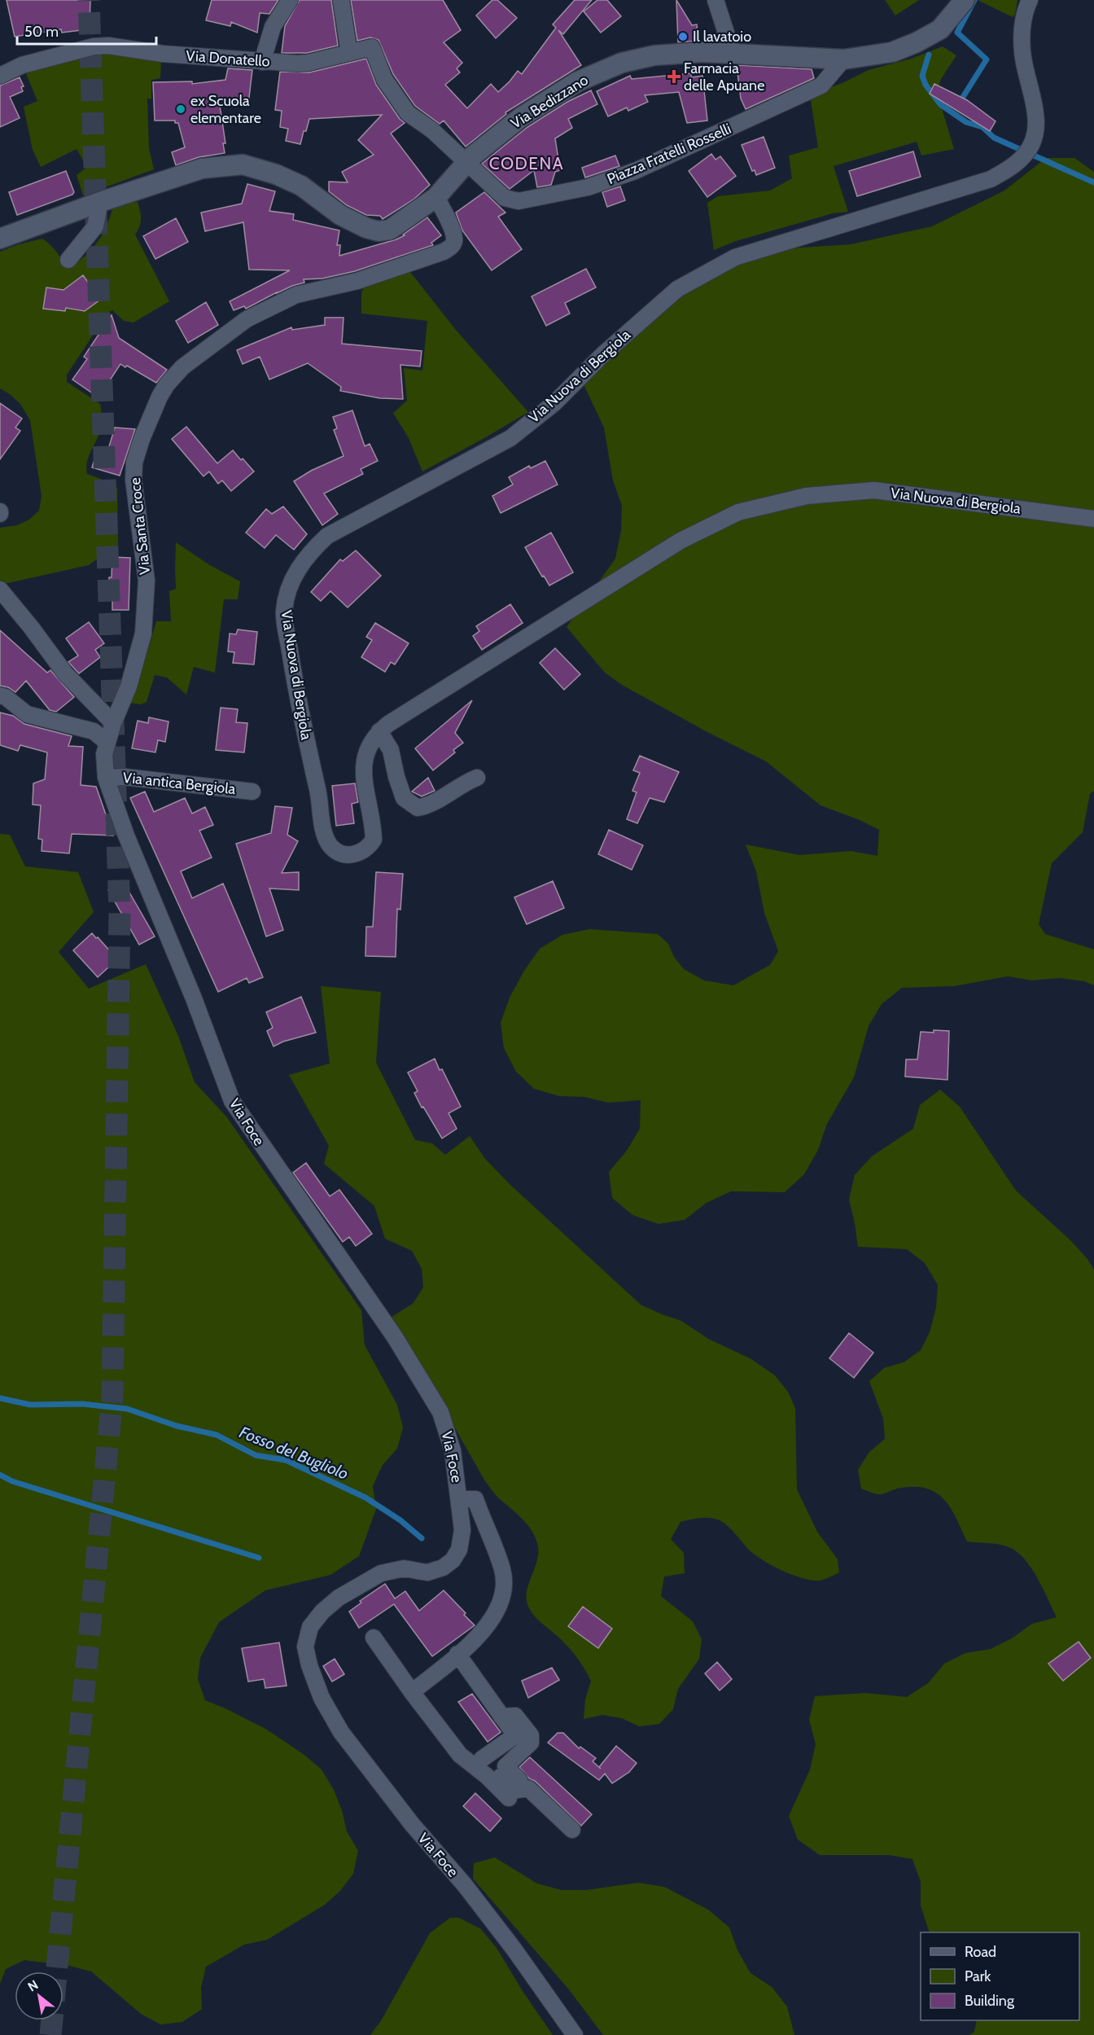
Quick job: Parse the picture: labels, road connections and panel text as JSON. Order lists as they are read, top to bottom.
{
  "streets": {
    "street": [
      "Via Donatello",
      "Via Bedizzano",
      "Piazza Fratelli Rosselli",
      "Via Nuova di Bergiola",
      "Via Santa Croce",
      "Via antica Bergiola",
      "Via Foce"
    ]
  },
  "crossings": [
    ["Via Donatello", "Piazza Fratelli Rosselli"],
    ["Via Bedizzano", "Piazza Fratelli Rosselli"],
    ["Via Bedizzano", "Via Santa Croce"],
    ["Via Santa Croce", "Via antica Bergiola"],
    ["Via Santa Croce", "Via Foce"],
    ["Via antica Bergiola", "Via Foce"]
  ],
  "districts": ["CODENA"],
  "water": ["Fosso del Bugliolo"],
  "places": {
    "other": ["Il lavatoio", "ex Scuola elementare"],
    "health": ["Farmacia delle Apuane"]
  },
  "legend": ["Road", "Park", "Building"],
  "scale_bar": "50 m",
  "north": "top left"
}
